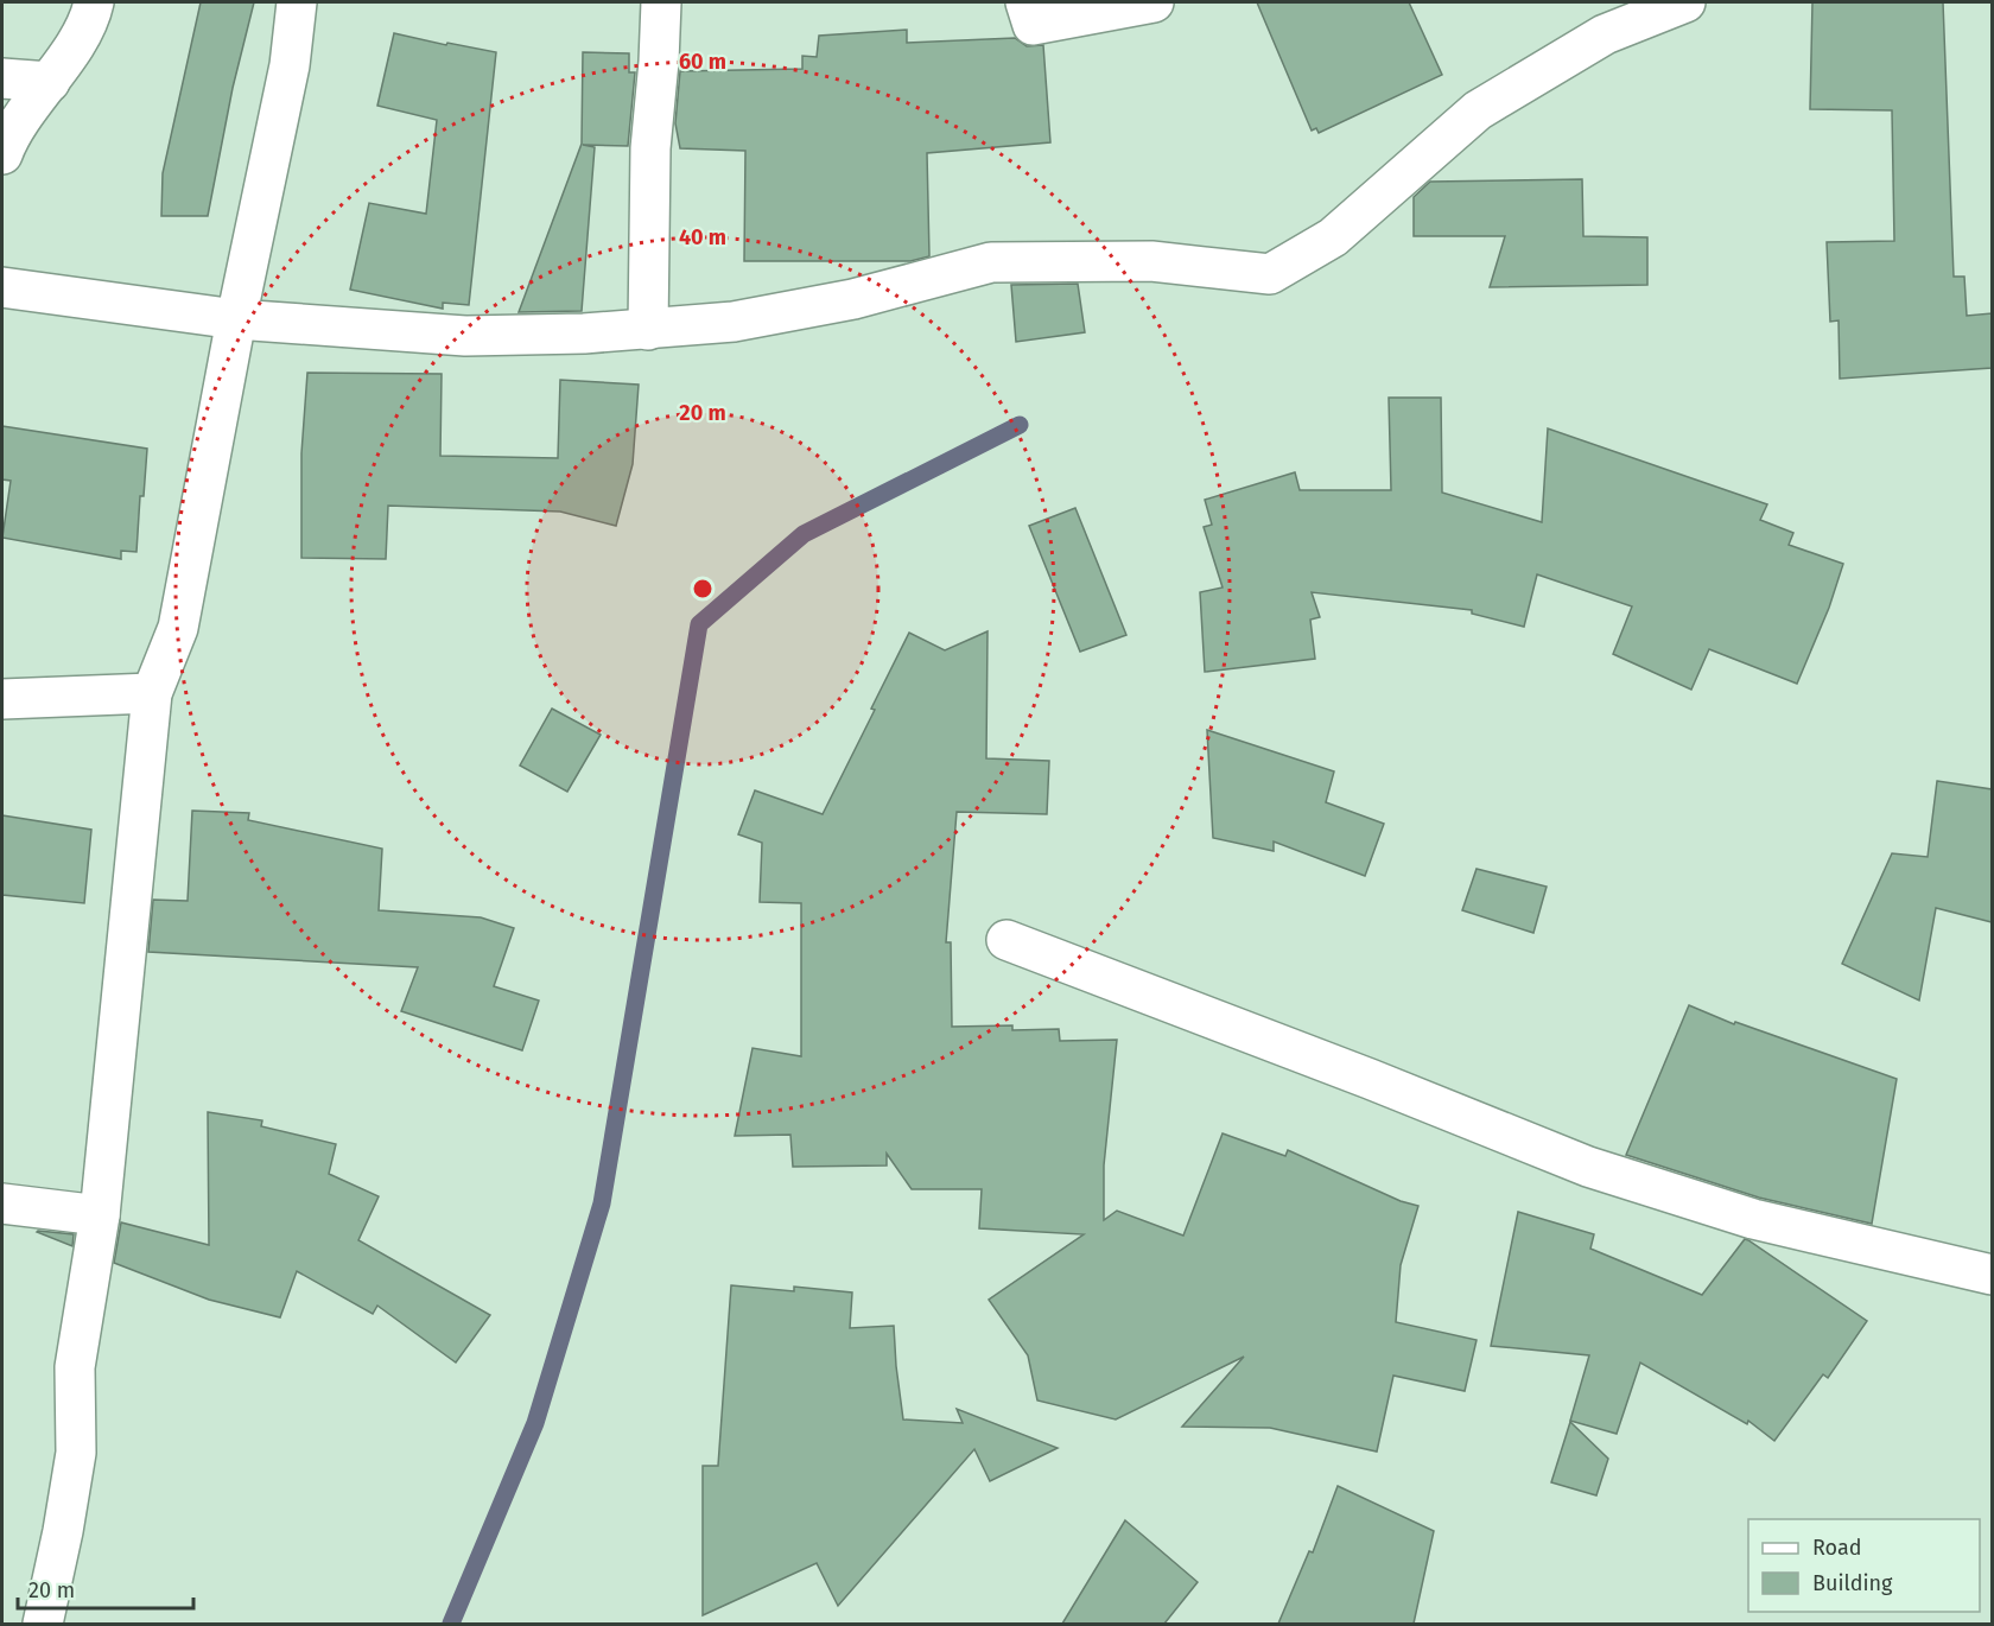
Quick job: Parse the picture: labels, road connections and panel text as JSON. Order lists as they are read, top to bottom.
{
  "legend": ["Road", "Building"],
  "scale_bar": "20 m",
  "rings": ["60 m", "40 m", "20 m"]
}
